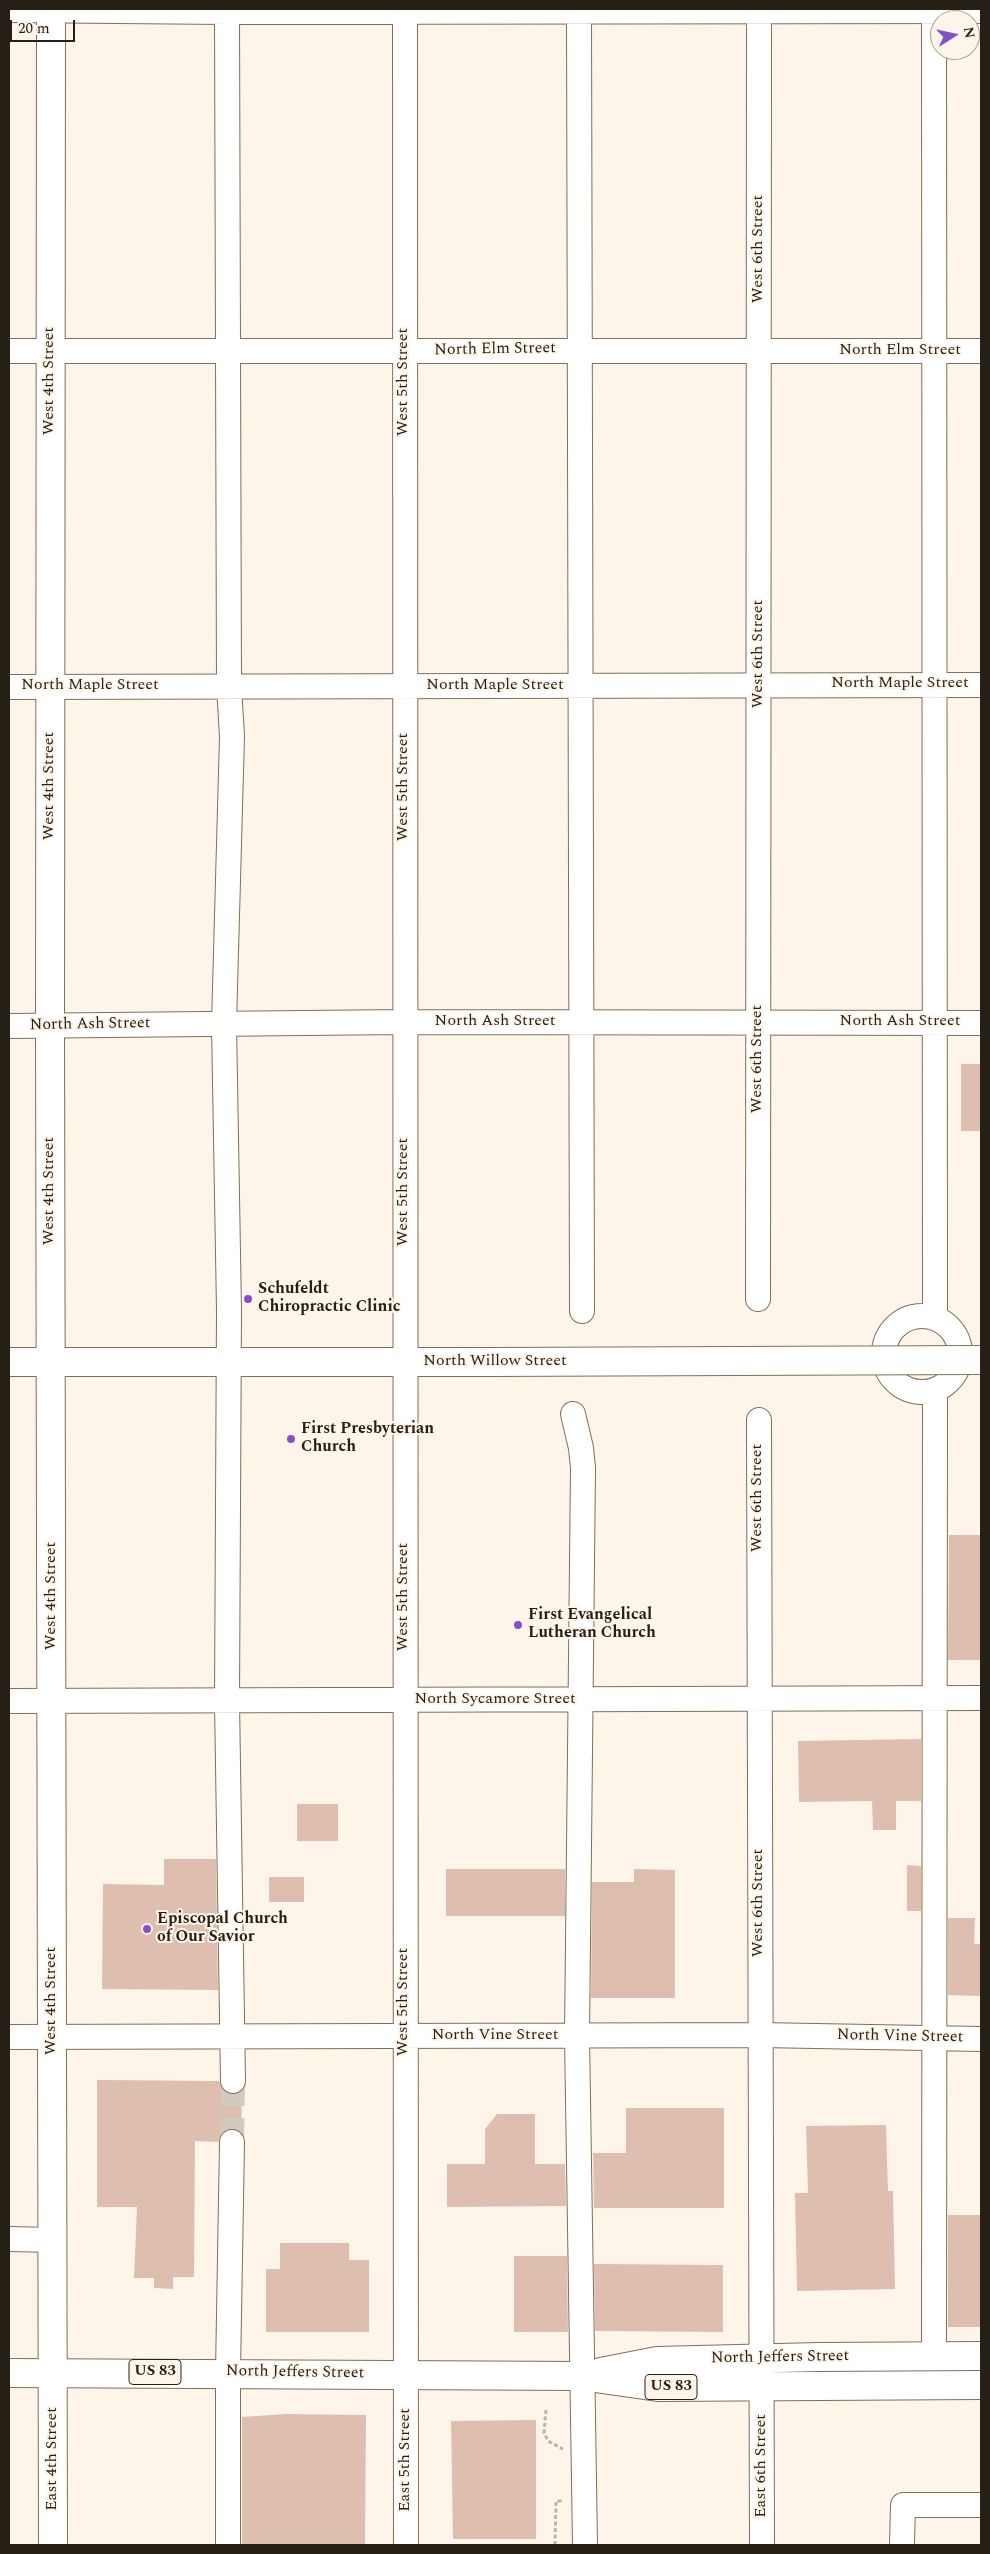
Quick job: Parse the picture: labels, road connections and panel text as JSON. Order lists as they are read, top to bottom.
{
  "streets": {
    "main road": [
      "West 4th Street",
      "North Willow Street",
      "North Jeffers Street",
      "US 83",
      "East 4th Street"
    ],
    "street": [
      "West 6th Street",
      "North Elm Street",
      "West 5th Street",
      "North Maple Street",
      "North Ash Street",
      "North Sycamore Street",
      "North Vine Street",
      "East 5th Street",
      "East 6th Street"
    ]
  },
  "crossings": [
    ["West 6th Street", "North Elm Street"],
    ["West 6th Street", "North Maple Street"],
    ["West 6th Street", "North Ash Street"],
    ["West 6th Street", "North Sycamore Street"],
    ["West 6th Street", "North Vine Street"],
    ["West 6th Street", "North Jeffers Street"],
    ["West 6th Street", "East 6th Street"],
    ["North Elm Street", "West 4th Street"],
    ["North Elm Street", "West 5th Street"],
    ["West 4th Street", "North Maple Street"],
    ["West 4th Street", "North Ash Street"],
    ["West 4th Street", "North Willow Street"],
    ["West 4th Street", "North Sycamore Street"],
    ["West 4th Street", "North Vine Street"],
    ["West 4th Street", "North Jeffers Street"],
    ["West 4th Street", "East 4th Street"],
    ["West 5th Street", "North Maple Street"],
    ["West 5th Street", "North Ash Street"],
    ["West 5th Street", "North Willow Street"],
    ["West 5th Street", "North Sycamore Street"],
    ["West 5th Street", "North Vine Street"],
    ["West 5th Street", "North Jeffers Street"],
    ["West 5th Street", "East 5th Street"],
    ["North Jeffers Street", "East 4th Street"],
    ["North Jeffers Street", "East 5th Street"],
    ["North Jeffers Street", "East 6th Street"]
  ],
  "places": [
    "Schufeldt Chiropractic Clinic",
    "First Presbyterian Church",
    "First Evangelical Lutheran Church",
    "Episcopal Church of Our Savior"
  ],
  "scale_bar": "20 m",
  "north": "right"
}
